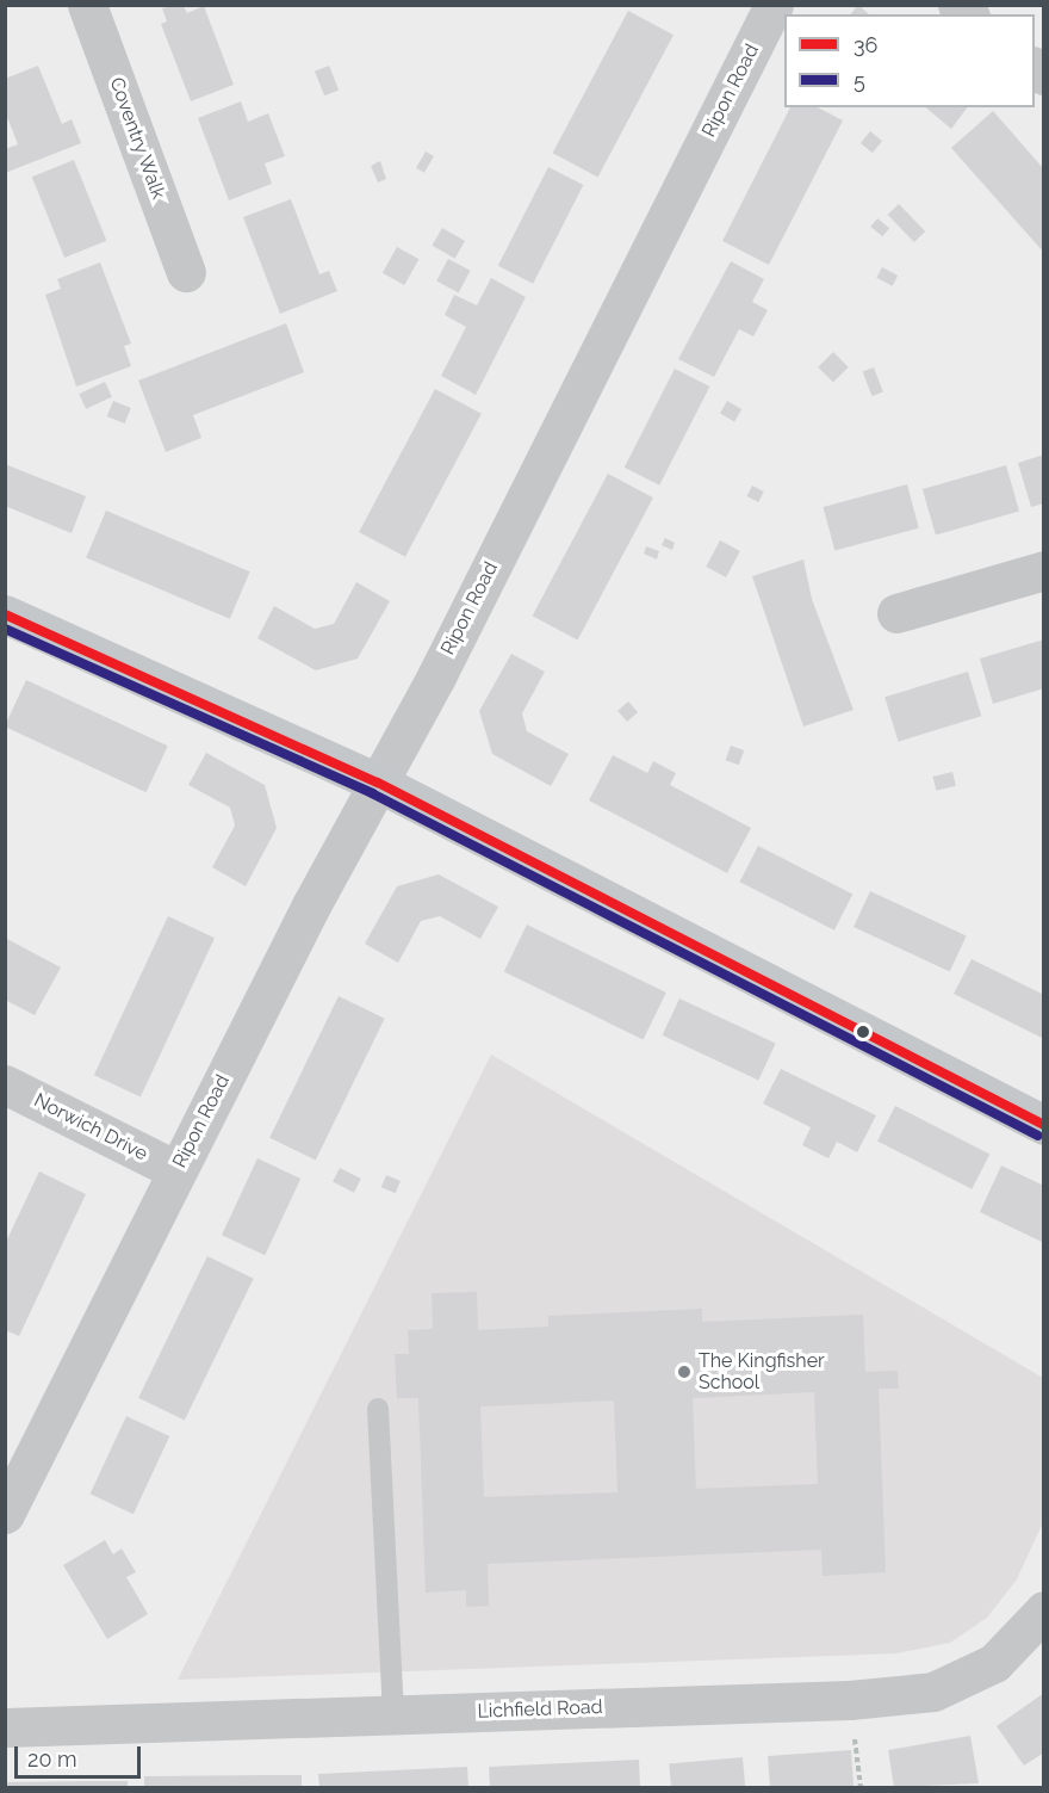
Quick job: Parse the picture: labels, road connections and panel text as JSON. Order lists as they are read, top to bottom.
{
  "streets": {
    "street": [
      "Ripon Road",
      "Coventry Walk",
      "Norwich Drive",
      "Lichfield Road"
    ]
  },
  "crossings": [
    ["Ripon Road", "Norwich Drive"]
  ],
  "places": ["The Kingfisher School"],
  "lines": ["transit line 36", "transit line 5"],
  "legend": ["36", "5"],
  "scale_bar": "20 m"
}
